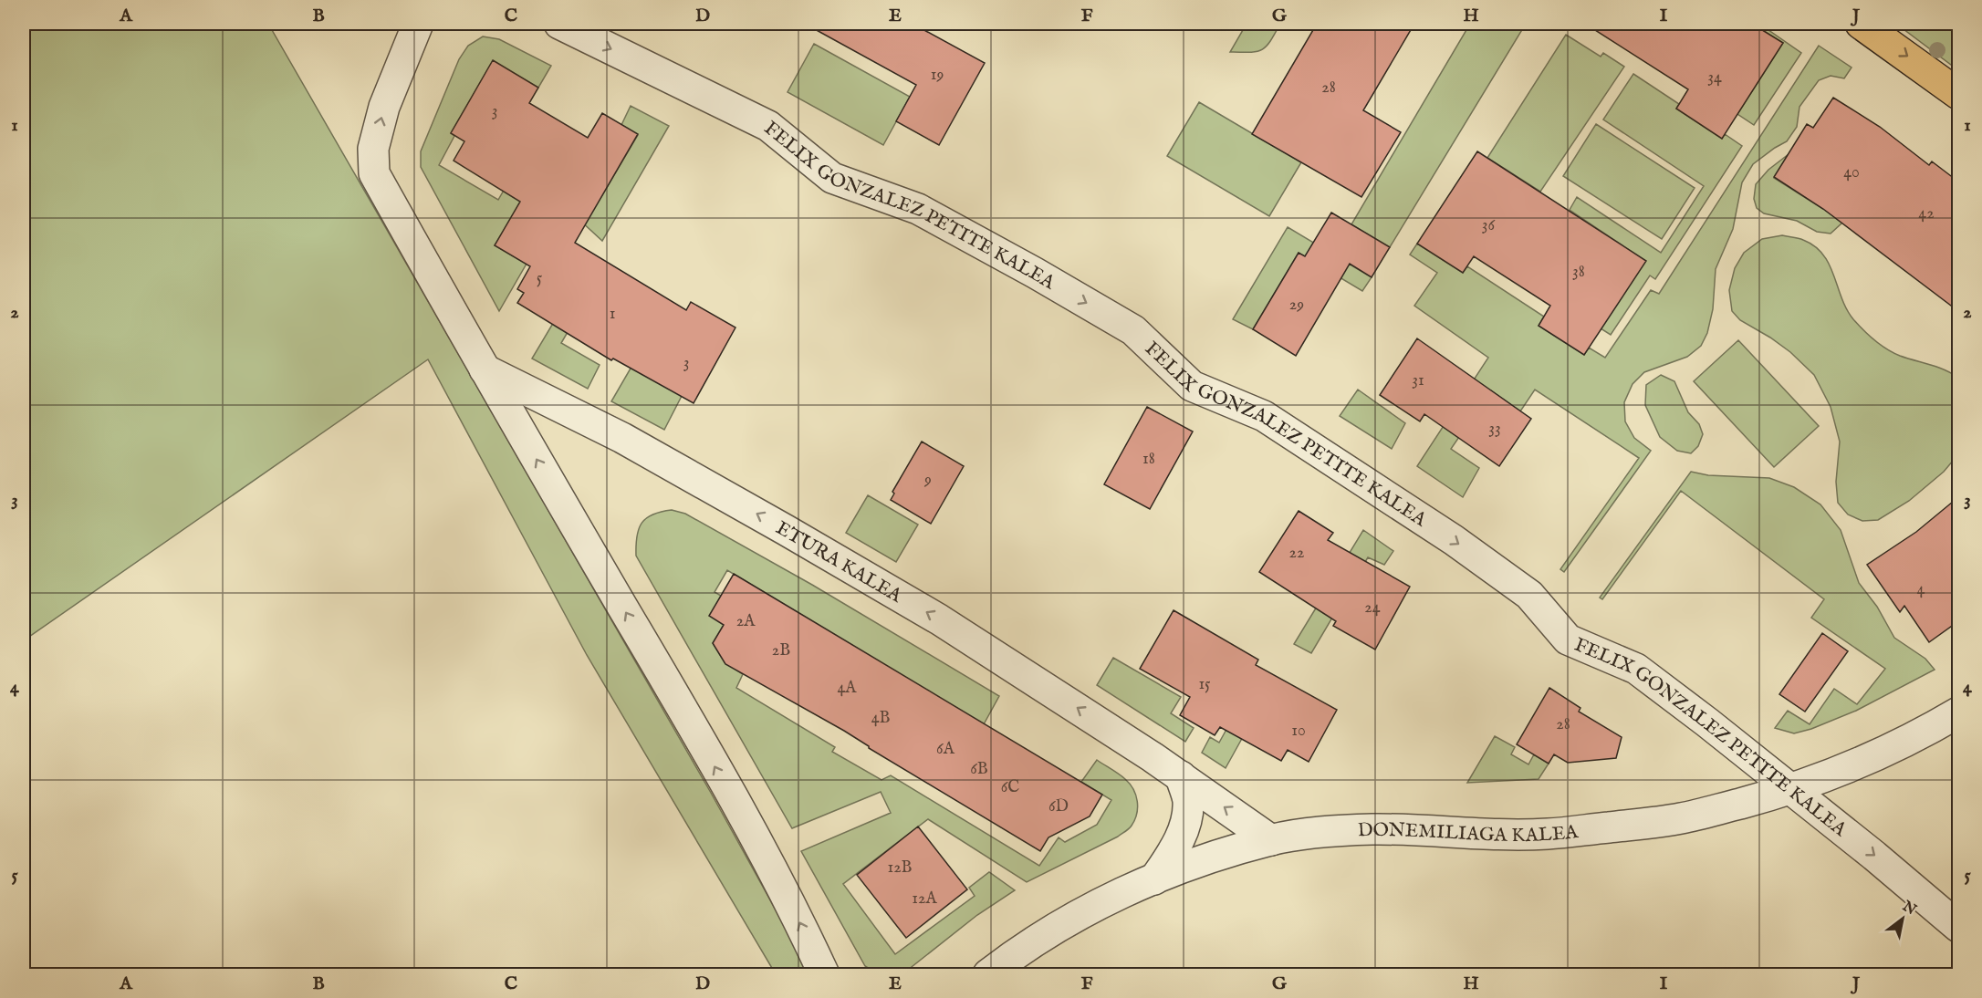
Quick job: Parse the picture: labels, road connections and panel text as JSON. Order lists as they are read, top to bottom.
{
  "streets": {
    "street": ["FELIX GONZALEZ PETITE KALEA", "ETURA KALEA", "DONEMILIAGA KALEA"]
  },
  "crossings": [
    ["FELIX GONZALEZ PETITE KALEA", "DONEMILIAGA KALEA"],
    ["ETURA KALEA", "DONEMILIAGA KALEA"]
  ],
  "one_way": ["FELIX GONZALEZ PETITE KALEA", "ETURA KALEA"],
  "house_numbers": [
    "19",
    "34",
    "28",
    "3",
    "40",
    "42",
    "36",
    "38",
    "5",
    "29",
    "1",
    "3",
    "31",
    "33",
    "18",
    "9",
    "22",
    "4",
    "24",
    "2A",
    "2B",
    "15",
    "4A",
    "4B",
    "28",
    "10",
    "6A",
    "6B",
    "6C",
    "6D",
    "12B",
    "12A"
  ],
  "north": "top right",
  "grid": {
    "columns": [
      "A",
      "B",
      "C",
      "D",
      "E",
      "F",
      "G",
      "H",
      "I",
      "J"
    ],
    "rows": [
      "1",
      "2",
      "3",
      "4",
      "5"
    ]
  }
}
